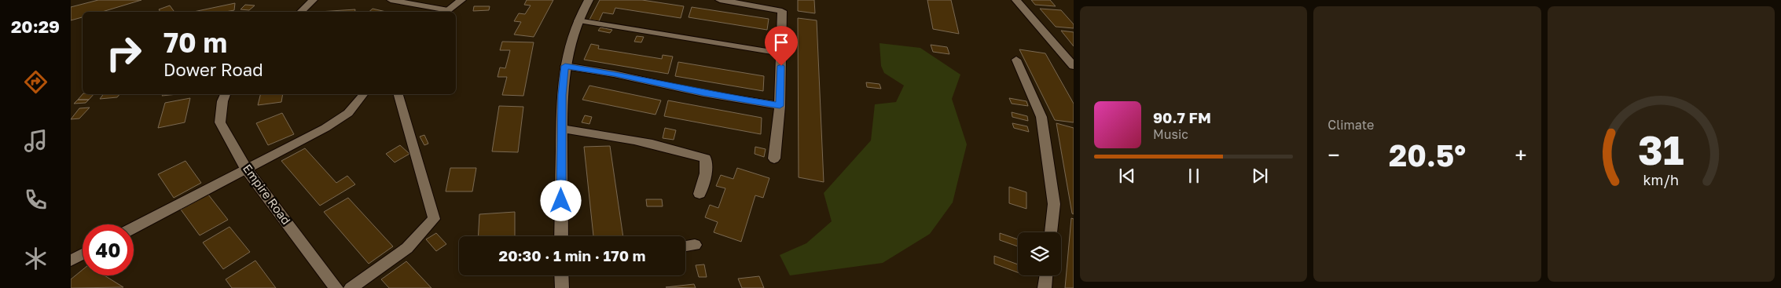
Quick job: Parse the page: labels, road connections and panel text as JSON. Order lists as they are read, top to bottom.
{
  "streets": {
    "street": ["Empire Road"]
  },
  "page": {
    "tabs": "20:29",
    "tile": "Climate",
    "turn": ["70 m", "Dower Road"],
    "song": ["90.7 FM", "Music"],
    "heat": ["−", "20.5°", "+"],
    "limit": "40",
    "trip": "20:30 · 1 min · 170 m",
    "gauge": ["31", "km/h"]
  }
}
